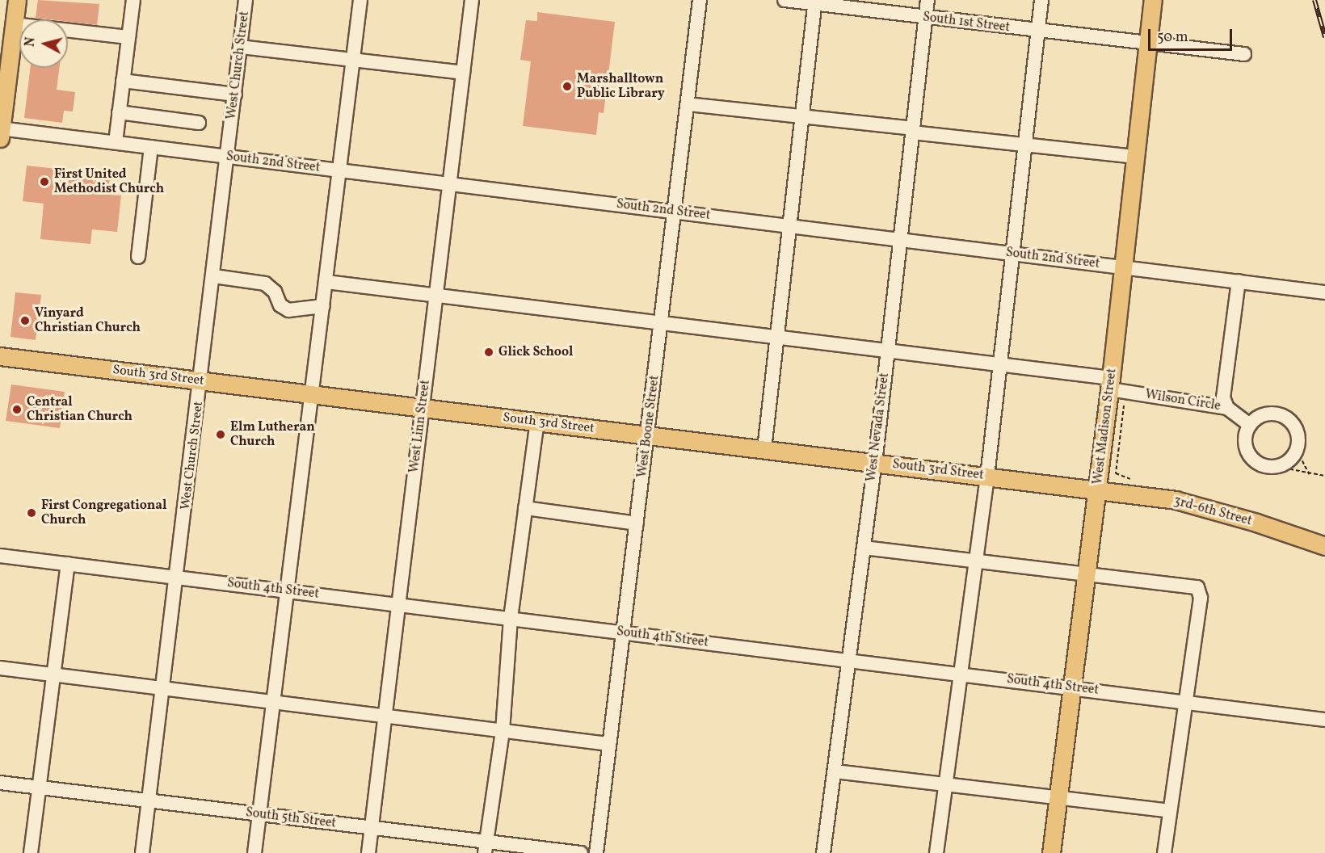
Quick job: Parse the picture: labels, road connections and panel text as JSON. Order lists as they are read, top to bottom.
{
  "streets": {
    "main road": ["South 3rd Street", "West Madison Street", "3rd-6th Street"],
    "street": [
      "South 1st Street",
      "West Church Street",
      "South 2nd Street",
      "Wilson Circle",
      "West Linn Street",
      "West Boone Street",
      "West Nevada Street",
      "South 4th Street",
      "South 5th Street"
    ]
  },
  "crossings": [
    ["South 1st Street", "West Madison Street"],
    ["South 1st Street", "West Nevada Street"],
    ["West Church Street", "South 2nd Street"],
    ["West Church Street", "South 3rd Street"],
    ["West Church Street", "South 4th Street"],
    ["West Church Street", "South 5th Street"],
    ["South 2nd Street", "West Linn Street"],
    ["South 2nd Street", "West Boone Street"],
    ["South 2nd Street", "West Madison Street"],
    ["South 2nd Street", "West Nevada Street"],
    ["South 3rd Street", "West Linn Street"],
    ["South 3rd Street", "West Boone Street"],
    ["South 3rd Street", "West Madison Street"],
    ["South 3rd Street", "West Nevada Street"],
    ["South 3rd Street", "3rd-6th Street"],
    ["Wilson Circle", "West Linn Street"],
    ["Wilson Circle", "West Boone Street"],
    ["Wilson Circle", "West Madison Street"],
    ["Wilson Circle", "West Nevada Street"],
    ["West Linn Street", "South 4th Street"],
    ["West Linn Street", "South 5th Street"],
    ["West Boone Street", "South 4th Street"],
    ["West Madison Street", "3rd-6th Street"],
    ["West Madison Street", "South 4th Street"],
    ["West Nevada Street", "South 4th Street"]
  ],
  "places": [
    "Marshalltown Public Library",
    "First United Methodist Church",
    "Vinyard Christian Church",
    "Glick School",
    "Central Christian Church",
    "Elm Lutheran Church",
    "First Congregational Church"
  ],
  "scale_bar": "50 m",
  "north": "left"
}
